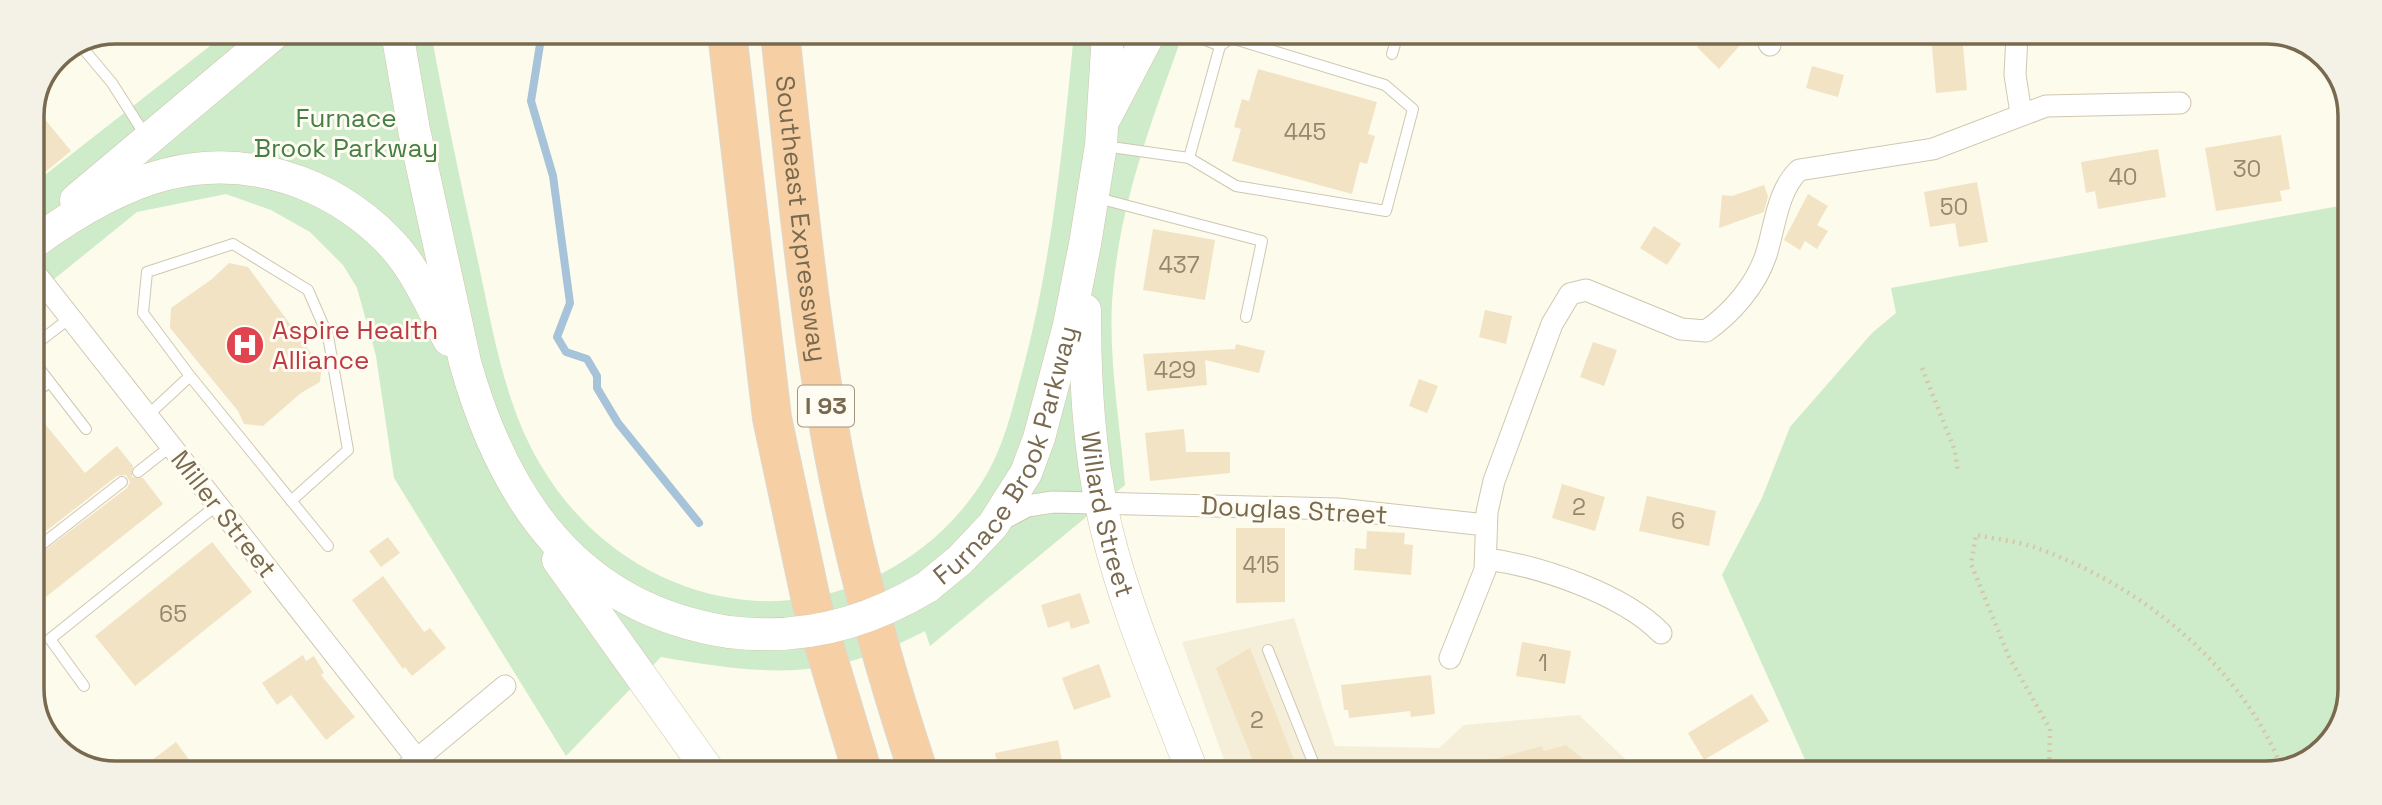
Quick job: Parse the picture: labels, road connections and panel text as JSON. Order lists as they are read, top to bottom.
{
  "streets": {
    "highway": ["Southeast Expressway", "I 93"],
    "main road": ["Furnace Brook Parkway", "Willard Street"],
    "street": ["Douglas Street", "Miller Street"]
  },
  "crossings": [
    ["Furnace Brook Parkway", "Douglas Street"],
    ["Furnace Brook Parkway", "Willard Street"],
    ["Douglas Street", "Willard Street"]
  ],
  "parks": ["Furnace Brook Parkway"],
  "places": {
    "hospital": ["Aspire Health Alliance"]
  },
  "house_numbers": [
    "445",
    "30",
    "40",
    "50",
    "437",
    "429",
    "2",
    "6",
    "415",
    "65",
    "1",
    "2"
  ]
}
